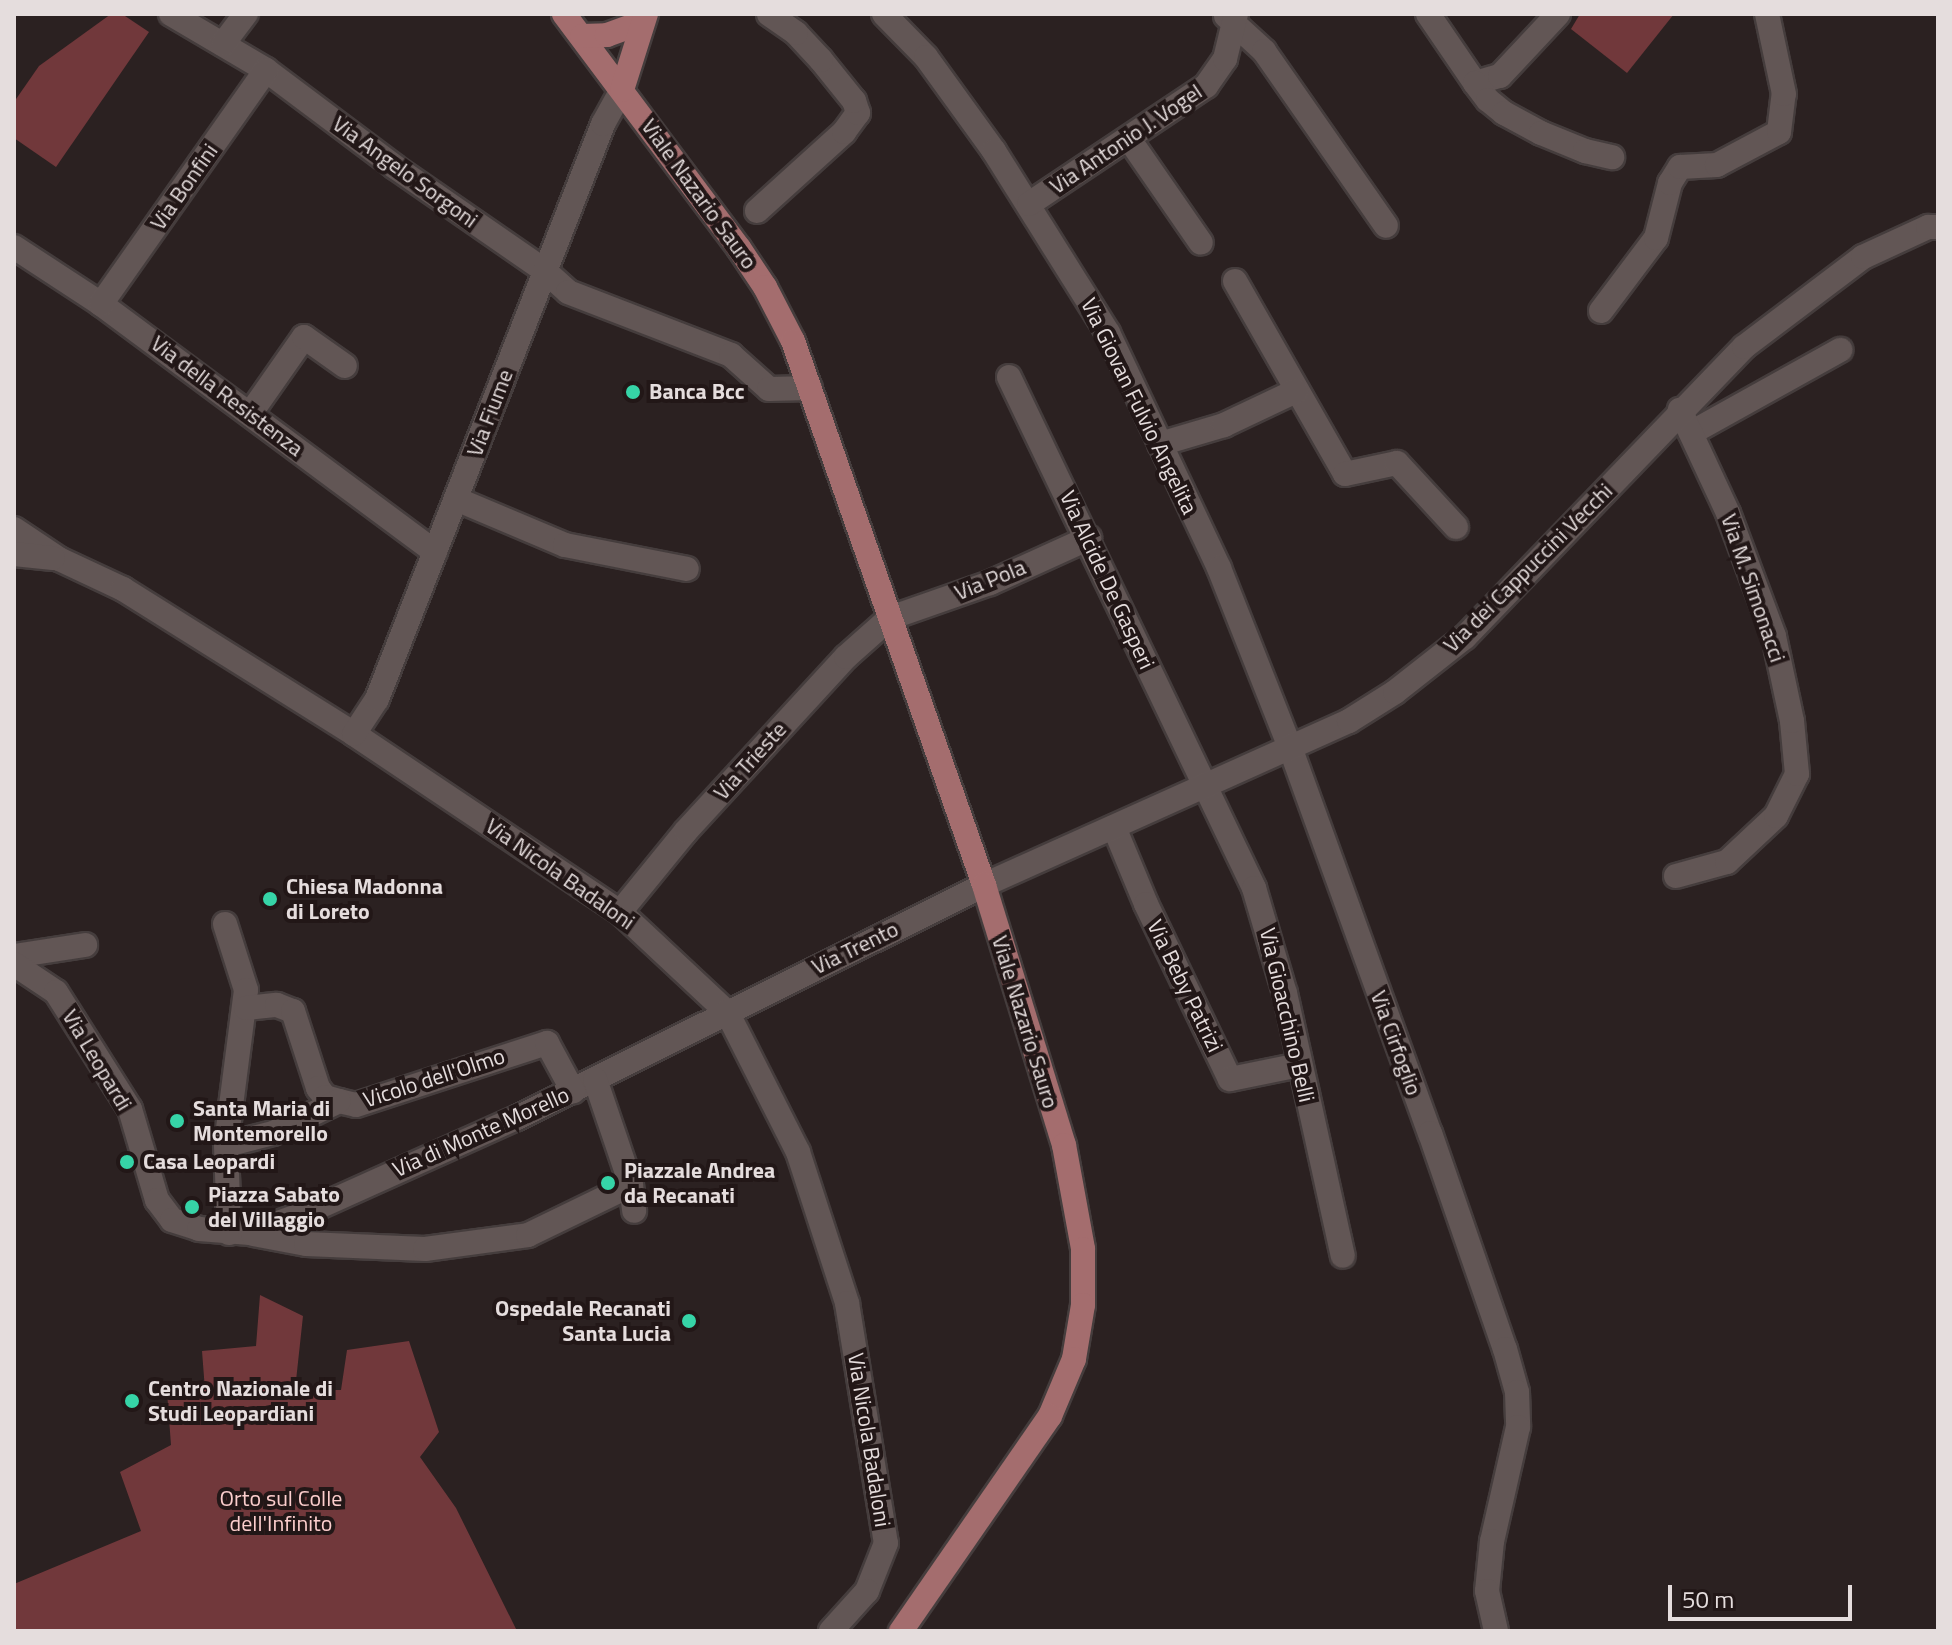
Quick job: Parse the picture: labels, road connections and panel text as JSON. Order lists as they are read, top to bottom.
{
  "streets": {
    "main road": ["Viale Nazario Sauro"],
    "street": [
      "Via Antonio J. Vogel",
      "Via Angelo Sorgoni",
      "Via Bonfini",
      "Via della Resistenza",
      "Via Giovan Fulvio Angelita",
      "Via Fiume",
      "Via dei Cappuccini Vecchi",
      "Via Pola",
      "Via Alcide De Gasperi",
      "Via M. Simonacci",
      "Via Trieste",
      "Via Nicola Badaloni",
      "Via Trento",
      "Via Beby Patrizi",
      "Via Gioacchino Belli",
      "Via Cirfoglio",
      "Via Leopardi",
      "Vicolo dell'Olmo",
      "Via di Monte Morello"
    ]
  },
  "crossings": [
    ["Via Antonio J. Vogel", "Via Giovan Fulvio Angelita"],
    ["Via Angelo Sorgoni", "Via Bonfini"],
    ["Via Angelo Sorgoni", "Via Fiume"],
    ["Via Bonfini", "Via della Resistenza"],
    ["Viale Nazario Sauro", "Via Fiume"],
    ["Viale Nazario Sauro", "Via dei Cappuccini Vecchi"],
    ["Viale Nazario Sauro", "Via Pola"],
    ["Viale Nazario Sauro", "Via Trieste"],
    ["Viale Nazario Sauro", "Via Trento"],
    ["Via della Resistenza", "Via Fiume"],
    ["Via Giovan Fulvio Angelita", "Via dei Cappuccini Vecchi"],
    ["Via Giovan Fulvio Angelita", "Via Cirfoglio"],
    ["Via Fiume", "Via Nicola Badaloni"],
    ["Via dei Cappuccini Vecchi", "Via Alcide De Gasperi"],
    ["Via dei Cappuccini Vecchi", "Via M. Simonacci"],
    ["Via dei Cappuccini Vecchi", "Via Trento"],
    ["Via dei Cappuccini Vecchi", "Via Beby Patrizi"],
    ["Via dei Cappuccini Vecchi", "Via Gioacchino Belli"],
    ["Via dei Cappuccini Vecchi", "Via Cirfoglio"],
    ["Via Pola", "Via Alcide De Gasperi"],
    ["Via Pola", "Via Trieste"],
    ["Via Alcide De Gasperi", "Via Gioacchino Belli"],
    ["Via Trieste", "Via Nicola Badaloni"],
    ["Via Nicola Badaloni", "Via Trento"],
    ["Via Nicola Badaloni", "Via di Monte Morello"],
    ["Via Trento", "Via di Monte Morello"],
    ["Via Beby Patrizi", "Via Gioacchino Belli"],
    ["Via Leopardi", "Via di Monte Morello"],
    ["Vicolo dell'Olmo", "Via di Monte Morello"]
  ],
  "parks": ["Orto sul Colle dell'Infinito"],
  "places": [
    "Banca Bcc",
    "Chiesa Madonna di Loreto",
    "Santa Maria di Montemorello",
    "Casa Leopardi",
    "Piazzale Andrea da Recanati",
    "Piazza Sabato del Villaggio",
    "Ospedale Recanati Santa Lucia",
    "Centro Nazionale di Studi Leopardiani"
  ],
  "scale_bar": "50 m"
}
